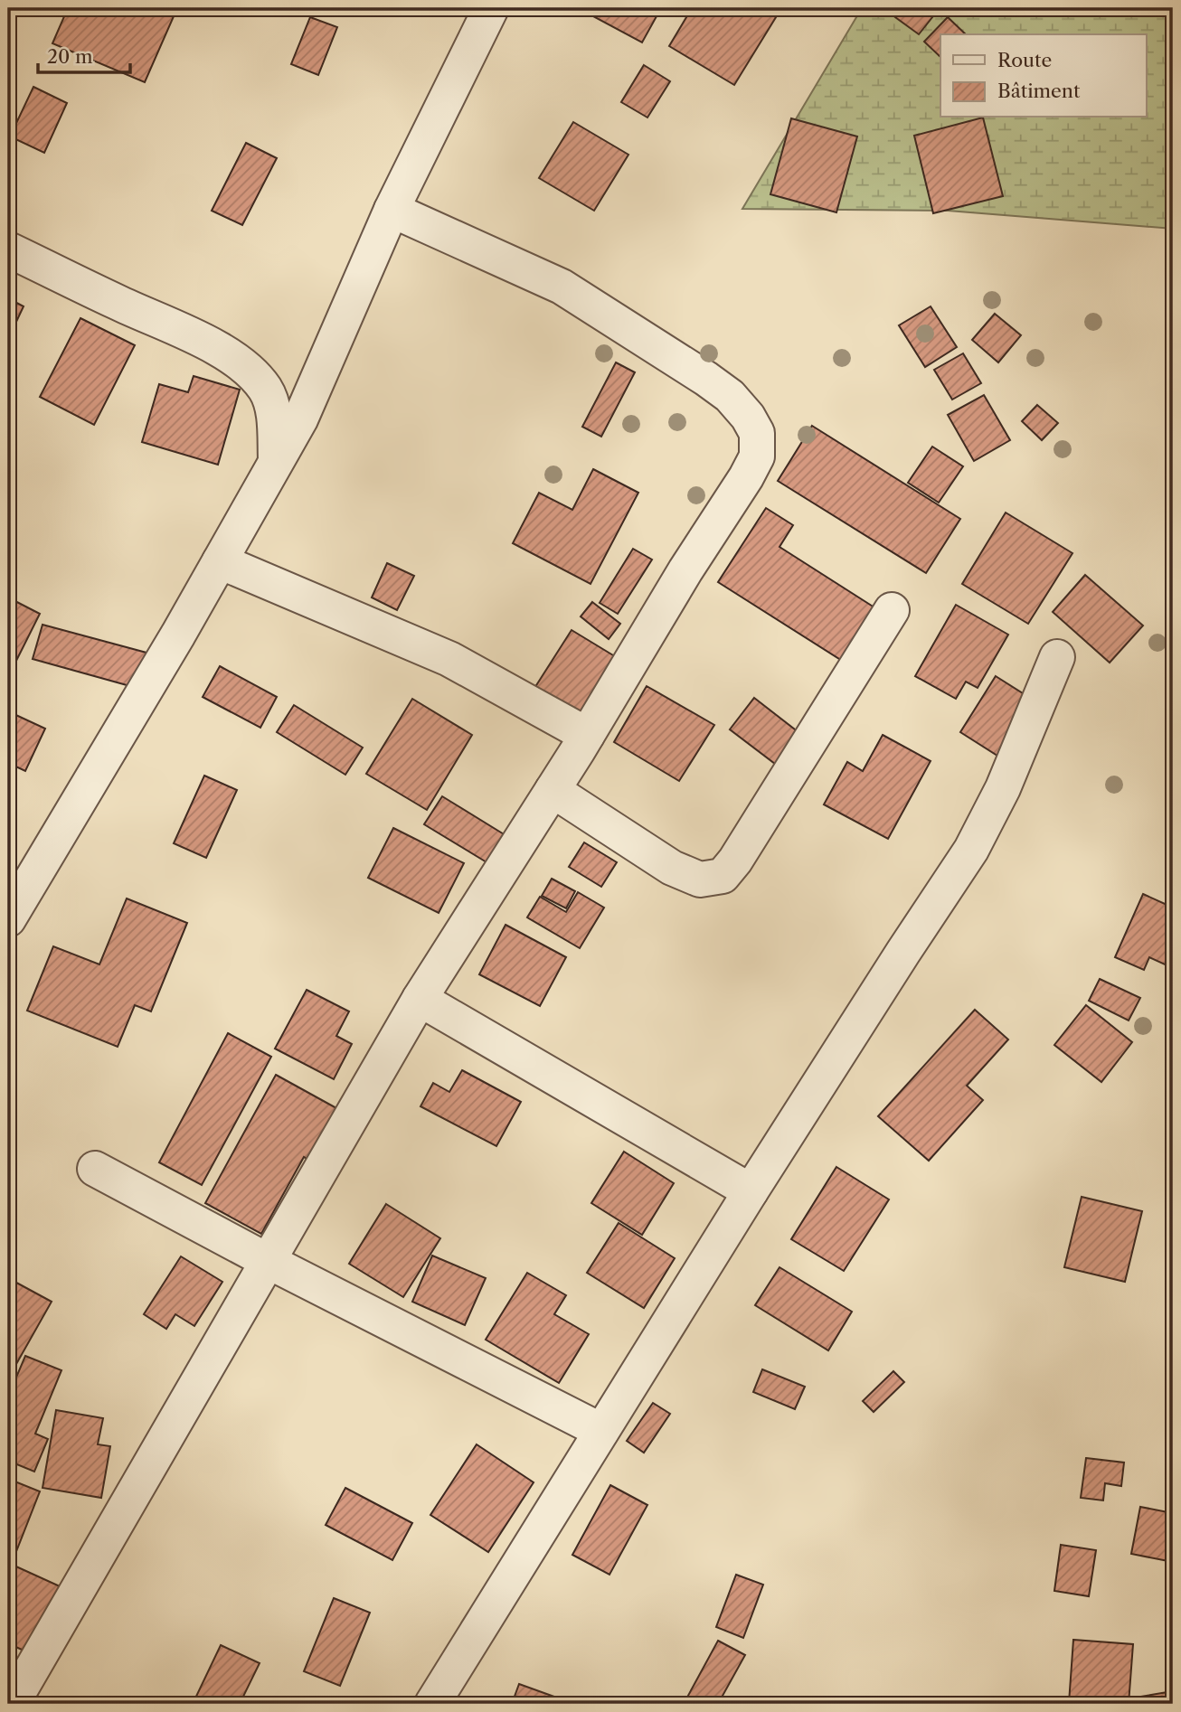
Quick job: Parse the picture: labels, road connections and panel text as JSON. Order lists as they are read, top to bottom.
{
  "legend": ["Route", "Bâtiment"],
  "scale_bar": "20 m"
}
